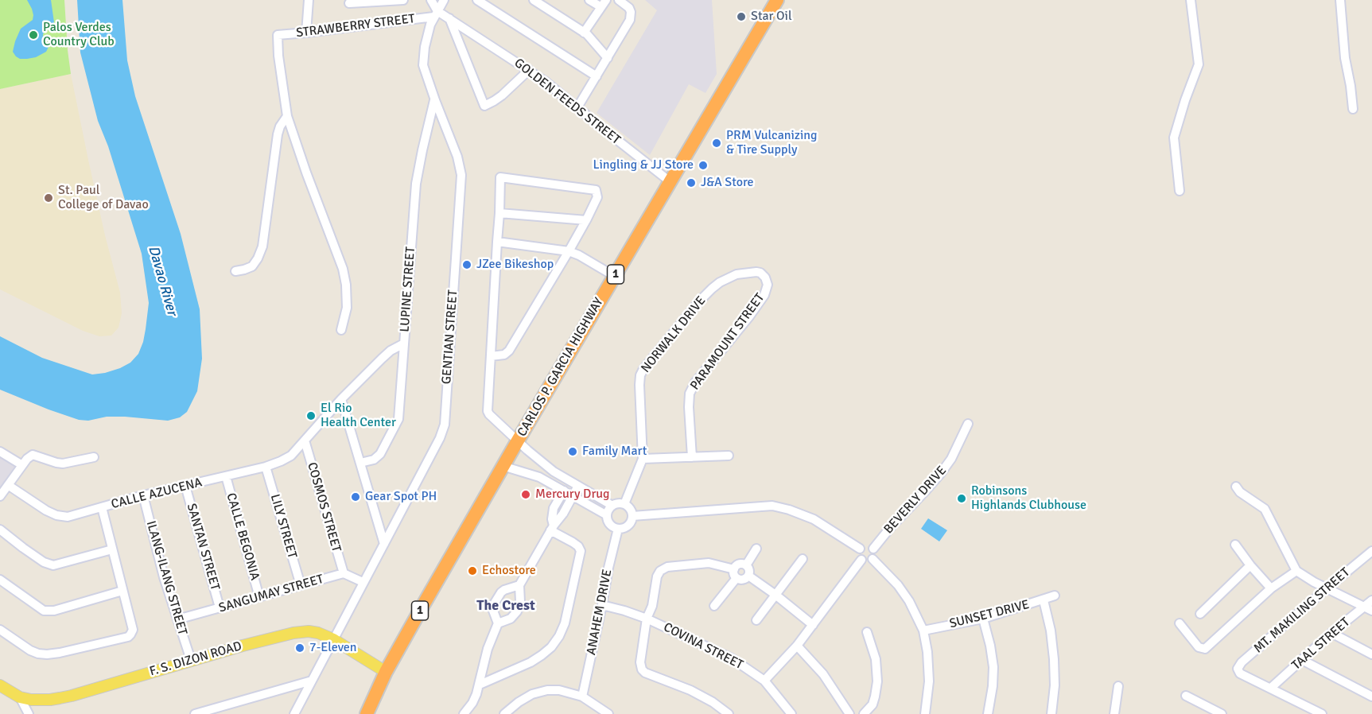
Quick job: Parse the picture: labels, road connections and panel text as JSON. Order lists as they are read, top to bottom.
{
  "streets": {
    "highway": ["1", "CARLOS P. GARCIA HIGHWAY"],
    "main road": ["F. S. DIZON ROAD"],
    "street": [
      "STRAWBERRY STREET",
      "GOLDEN FEEDS STREET",
      "LUPINE STREET",
      "NORWALK DRIVE",
      "GENTIAN STREET",
      "PARAMOUNT STREET",
      "CALLE AZUCENA",
      "BEVERLY DRIVE",
      "COSMOS STREET",
      "LILY STREET",
      "CALLE BEGONIA",
      "SANTAN STREET",
      "ILANG-ILANG STREET",
      "SANGUMAY STREET",
      "MT. MAKILING STREET",
      "ANAHEM DRIVE",
      "SUNSET DRIVE",
      "TAAL STREET",
      "COVINA STREET"
    ]
  },
  "crossings": [
    ["STRAWBERRY STREET", "GOLDEN FEEDS STREET"],
    ["STRAWBERRY STREET", "GENTIAN STREET"],
    ["GOLDEN FEEDS STREET", "GENTIAN STREET"],
    ["GOLDEN FEEDS STREET", "CARLOS P. GARCIA HIGHWAY"],
    ["LUPINE STREET", "GENTIAN STREET"],
    ["LUPINE STREET", "CALLE AZUCENA"],
    ["NORWALK DRIVE", "PARAMOUNT STREET"],
    ["NORWALK DRIVE", "ANAHEM DRIVE"],
    ["GENTIAN STREET", "F. S. DIZON ROAD"],
    ["CARLOS P. GARCIA HIGHWAY", "F. S. DIZON ROAD"],
    ["CALLE AZUCENA", "COSMOS STREET"],
    ["CALLE AZUCENA", "LILY STREET"],
    ["CALLE AZUCENA", "CALLE BEGONIA"],
    ["CALLE AZUCENA", "SANTAN STREET"],
    ["CALLE AZUCENA", "ILANG-ILANG STREET"],
    ["COSMOS STREET", "SANGUMAY STREET"],
    ["LILY STREET", "SANGUMAY STREET"],
    ["CALLE BEGONIA", "SANGUMAY STREET"],
    ["SANTAN STREET", "SANGUMAY STREET"],
    ["ILANG-ILANG STREET", "SANGUMAY STREET"],
    ["ILANG-ILANG STREET", "F. S. DIZON ROAD"],
    ["MT. MAKILING STREET", "TAAL STREET"],
    ["ANAHEM DRIVE", "COVINA STREET"]
  ],
  "districts": ["The Crest"],
  "water": ["Davao River"],
  "places": [
    "Star Oil",
    "Palos Verdes Country Club",
    "PRM Vulcanizing & Tire Supply",
    "Lingling & JJ Store",
    "J&A Store",
    "St. Paul College of Davao",
    "JZee Bikeshop",
    "El Rio Health Center",
    "Family Mart",
    "Mercury Drug",
    "Gear Spot PH",
    "Robinsons Highlands Clubhouse",
    "Echostore",
    "7-Eleven"
  ]
}
